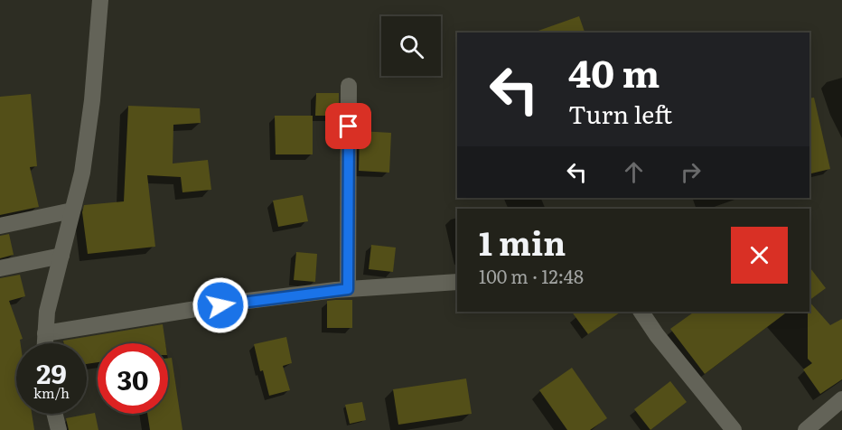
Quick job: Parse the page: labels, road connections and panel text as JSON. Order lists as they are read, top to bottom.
{
  "page": {
    "turn": ["40 m", "Turn left"],
    "heading": ["1 min", "100 m · 12:48"],
    "speed": "29 km/h",
    "limit": "30"
  }
}
